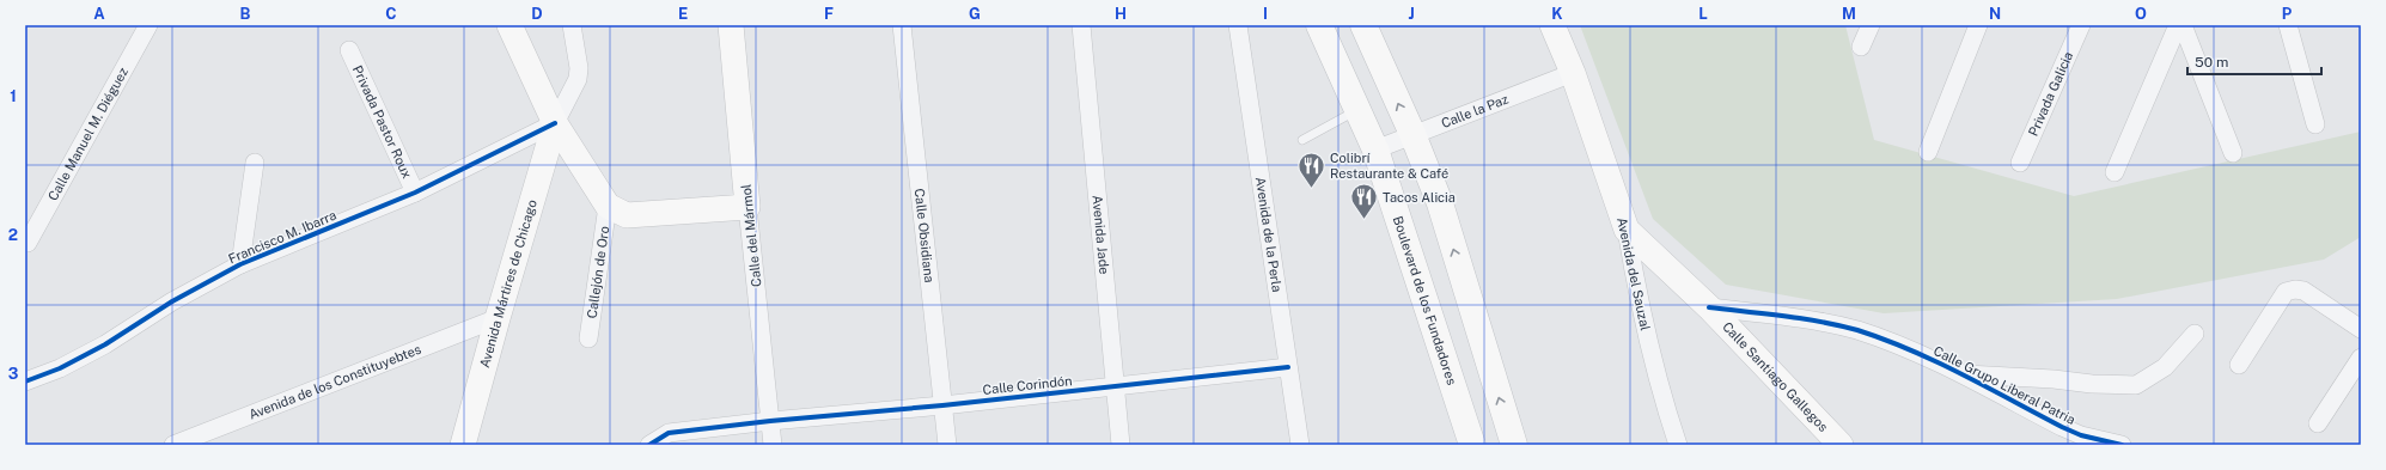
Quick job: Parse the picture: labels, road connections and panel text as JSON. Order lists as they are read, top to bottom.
{
  "streets": {
    "main road": ["Boulevard de los Fundadores"],
    "street": [
      "Privada Galicia",
      "Calle la Paz",
      "Privada Pastor Roux",
      "Calle Manuel M. Diéguez",
      "Calle Obsidiana",
      "Calle del Mármol",
      "Avenida Jade",
      "Avenida de la Perla",
      "Francisco M. Ibarra",
      "Callejón de Oro",
      "Avenida del Sauzal",
      "Avenida Mártires de Chicago",
      "Calle Santiago Gallegos",
      "Avenida de los Constituyebtes",
      "Calle Corindón",
      "Calle Grupo Liberal Patria"
    ]
  },
  "crossings": [
    ["Calle la Paz", "Avenida del Sauzal"],
    ["Calle la Paz", "Boulevard de los Fundadores"],
    ["Privada Pastor Roux", "Francisco M. Ibarra"],
    ["Calle Obsidiana", "Calle Corindón"],
    ["Calle del Mármol", "Calle Corindón"],
    ["Avenida Jade", "Calle Corindón"],
    ["Avenida de la Perla", "Calle Corindón"],
    ["Francisco M. Ibarra", "Avenida Mártires de Chicago"],
    ["Avenida del Sauzal", "Calle Santiago Gallegos"],
    ["Avenida Mártires de Chicago", "Avenida de los Constituyebtes"],
    ["Calle Santiago Gallegos", "Calle Grupo Liberal Patria"]
  ],
  "places": {
    "restaurant": ["Colibrí Restaurante & Café", "Tacos Alicia"]
  },
  "scale_bar": "50 m",
  "grid": {
    "columns": [
      "A",
      "B",
      "C",
      "D",
      "E",
      "F",
      "G",
      "H",
      "I",
      "J",
      "K",
      "L",
      "M",
      "N",
      "O",
      "P"
    ],
    "rows": ["1", "2", "3"]
  }
}
